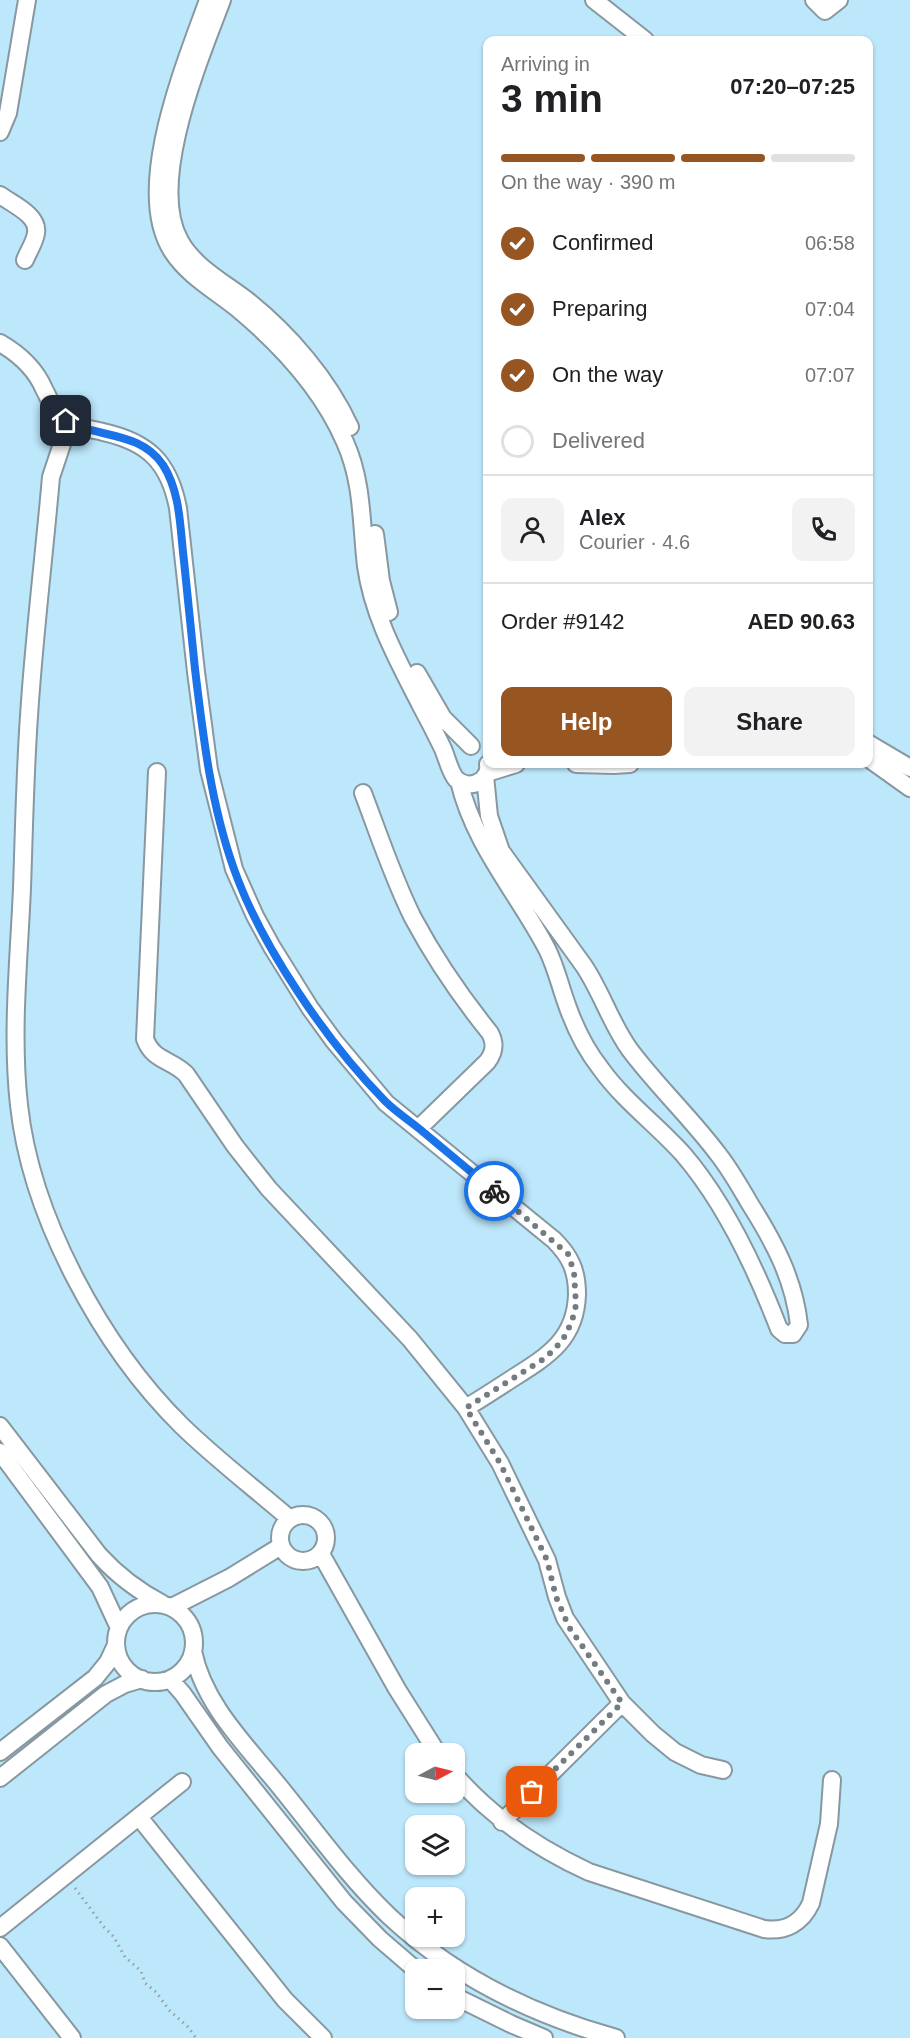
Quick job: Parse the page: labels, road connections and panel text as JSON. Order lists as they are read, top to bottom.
{
  "north": "right",
  "page": {
    "heading": ["3 min", "Arriving in", "07:20–07:25"],
    "panel": [
      "Alex",
      "Courier · 4.6",
      "Order #9142",
      "AED 90.63"
    ],
    "bar": "On the way · 390 m",
    "list": [
      ["Confirmed", "06:58"],
      ["Preparing", "07:04"],
      ["On the way", "07:07"],
      "Delivered"
    ],
    "buttons": ["Help", "Share"],
    "map_buttons": ["+", "−"]
  }
}
